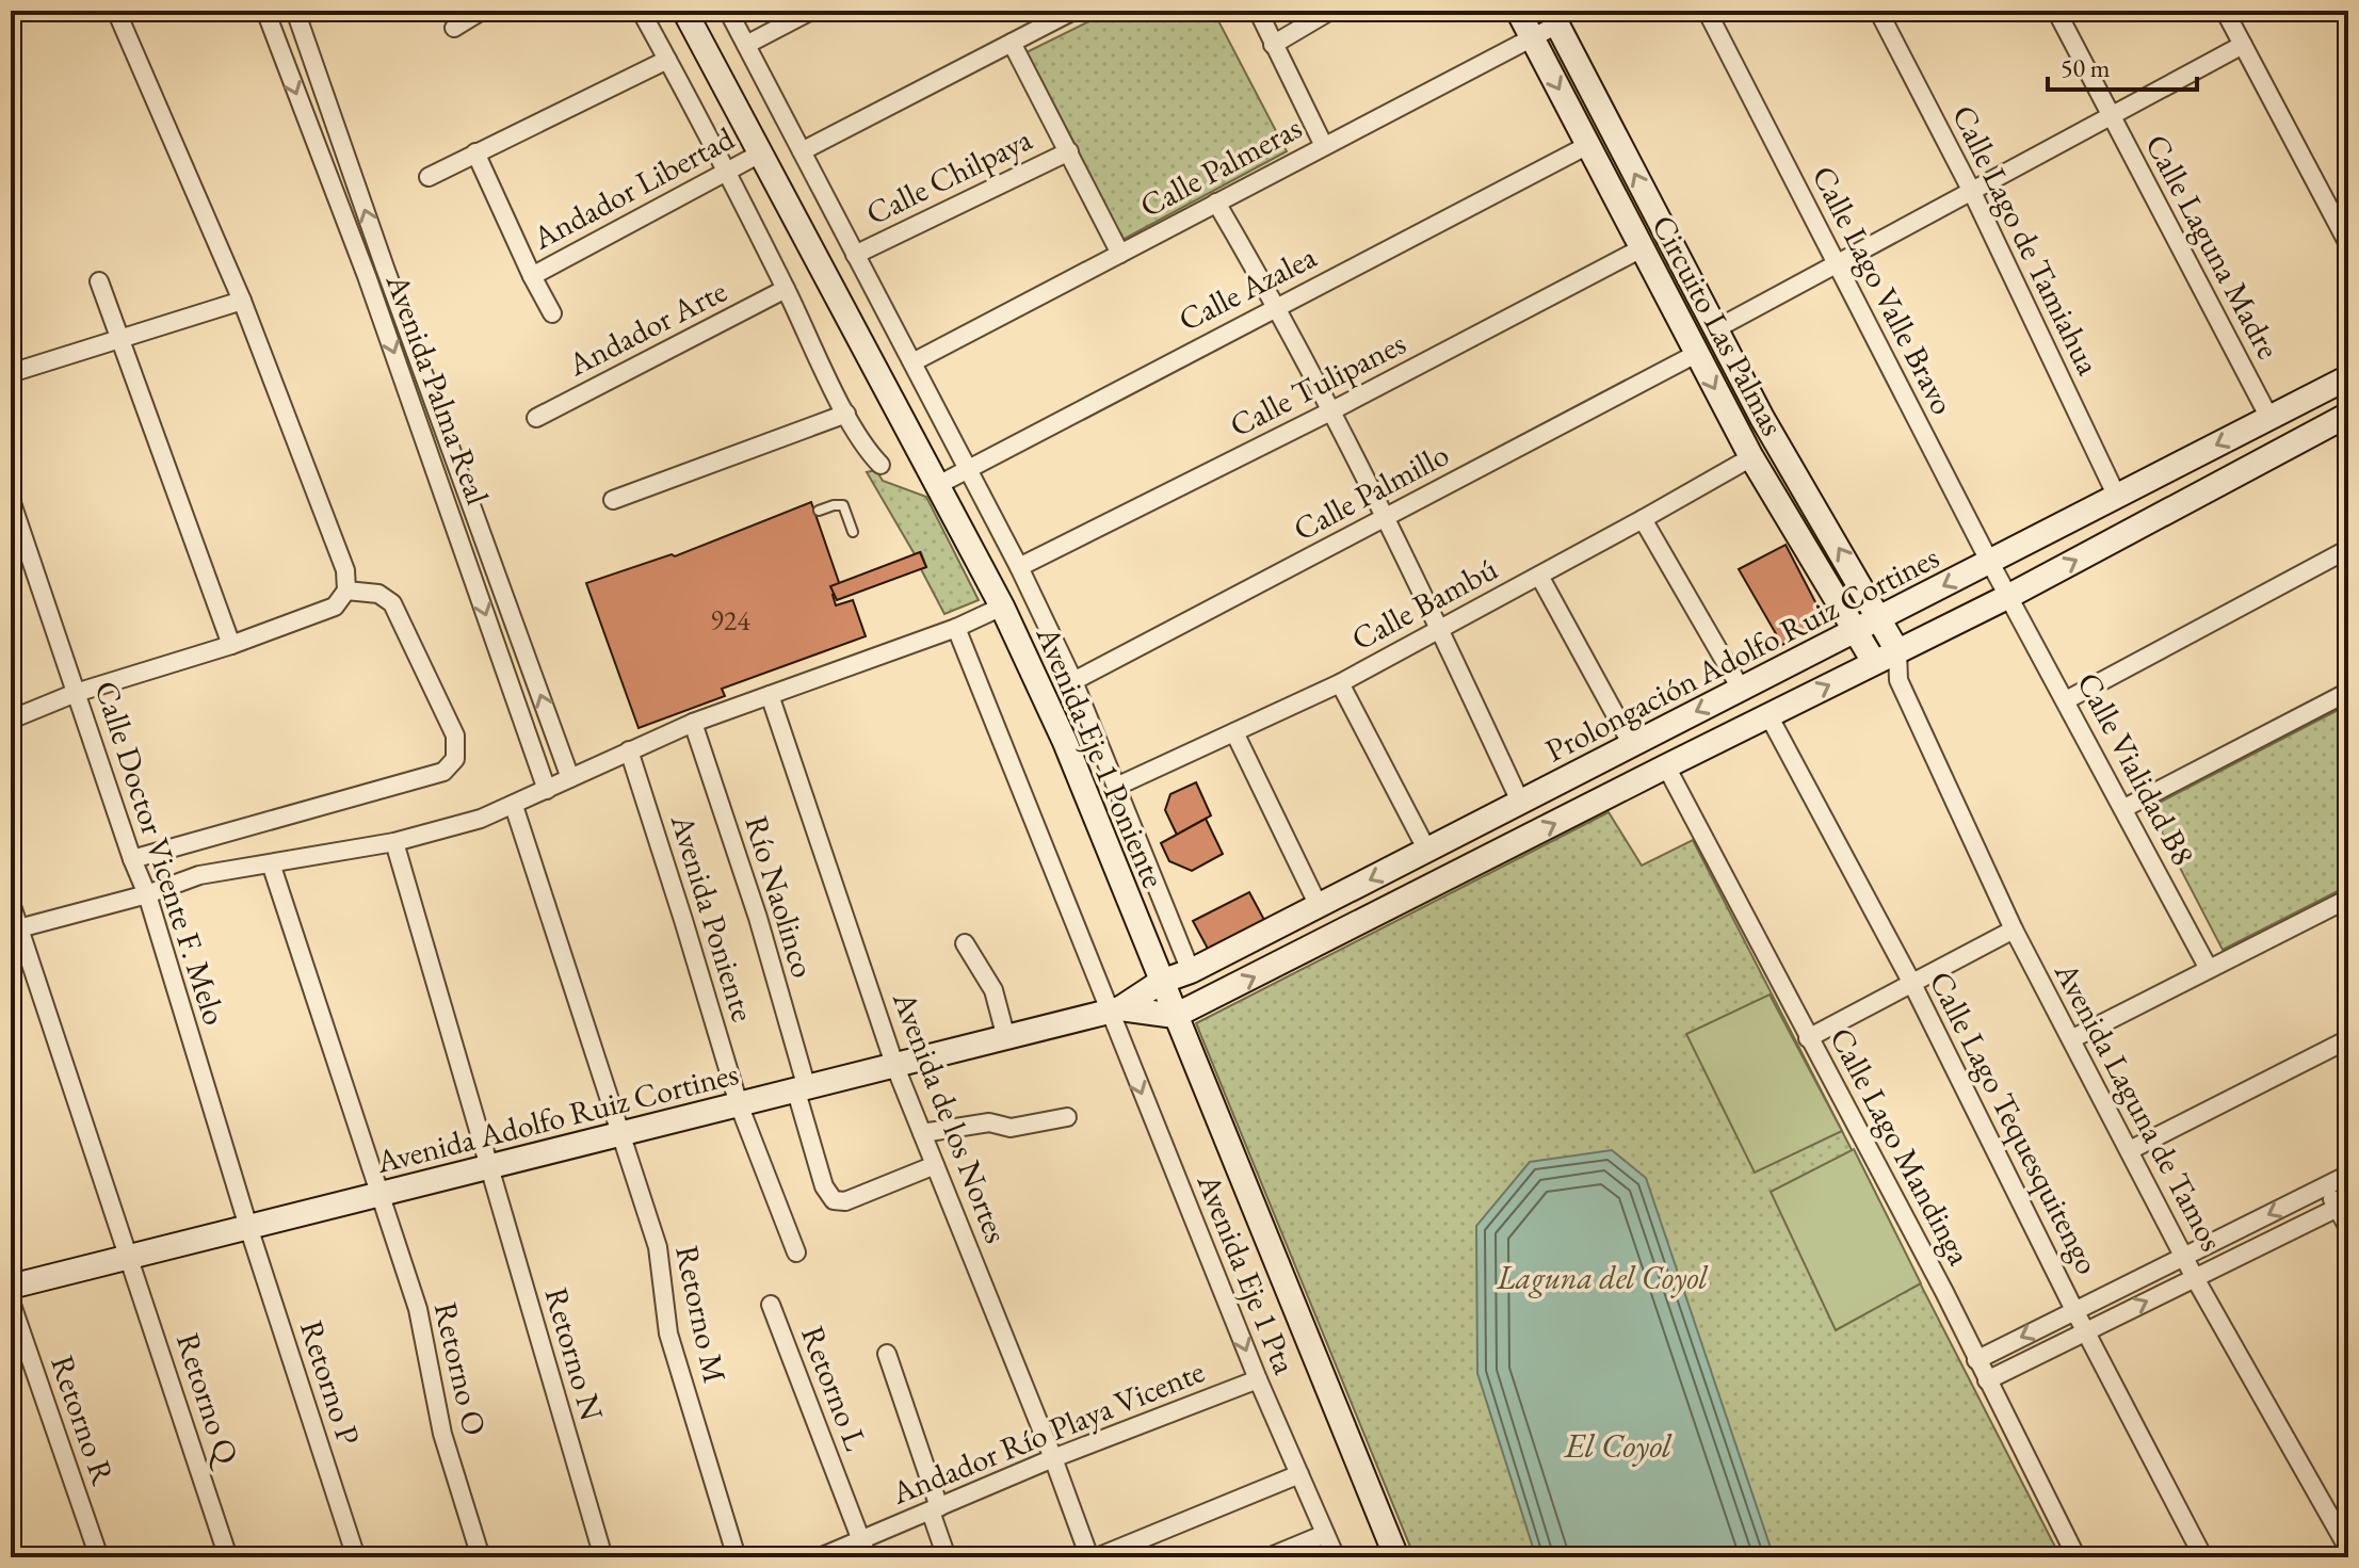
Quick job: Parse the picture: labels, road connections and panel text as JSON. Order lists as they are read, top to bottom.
{
  "streets": {
    "street": [
      "Calle Palmeras",
      "Calle Chilpaya",
      "Andador Libertad",
      "Calle Lago de Tamiahua",
      "Calle Laguna Madre",
      "Calle Azalea",
      "Calle Lago Valle Bravo",
      "Circuito Las Palmas",
      "Andador Arte",
      "Calle Tulipanes",
      "Avenida Palma Real",
      "Calle Palmillo",
      "Calle Bambú",
      "Prolongación Adolfo Ruiz Cortines",
      "Avenida Eje 1 Poniente",
      "Calle Vialidad B8",
      "Calle Doctor Vicente F. Melo",
      "Río Naolinco",
      "Avenida Poniente",
      "Avenida Laguna de Tamos",
      "Avenida Adolfo Ruiz Cortines",
      "Avenida de los Nortes",
      "Calle Lago Tequesquitengo",
      "Calle Lago Mandinga",
      "Avenida Eje 1 Pta",
      "Retorno M",
      "Retorno N",
      "Retorno O",
      "Retorno P",
      "Retorno L",
      "Retorno Q",
      "Retorno R",
      "Andador Río Playa Vicente"
    ]
  },
  "crossings": [
    ["Calle Palmeras", "Circuito Las Palmas"],
    ["Calle Palmeras", "Avenida Eje 1 Poniente"],
    ["Calle Chilpaya", "Avenida Eje 1 Poniente"],
    ["Andador Libertad", "Avenida Eje 1 Poniente"],
    ["Calle Lago de Tamiahua", "Prolongación Adolfo Ruiz Cortines"],
    ["Calle Laguna Madre", "Prolongación Adolfo Ruiz Cortines"],
    ["Calle Azalea", "Circuito Las Palmas"],
    ["Calle Azalea", "Avenida Eje 1 Poniente"],
    ["Calle Lago Valle Bravo", "Prolongación Adolfo Ruiz Cortines"],
    ["Calle Lago Valle Bravo", "Calle Vialidad B8"],
    ["Circuito Las Palmas", "Calle Tulipanes"],
    ["Circuito Las Palmas", "Calle Palmillo"],
    ["Circuito Las Palmas", "Calle Bambú"],
    ["Circuito Las Palmas", "Prolongación Adolfo Ruiz Cortines"],
    ["Circuito Las Palmas", "Avenida Laguna de Tamos"],
    ["Calle Tulipanes", "Avenida Eje 1 Poniente"],
    ["Calle Palmillo", "Avenida Eje 1 Poniente"],
    ["Calle Bambú", "Avenida Eje 1 Poniente"],
    ["Prolongación Adolfo Ruiz Cortines", "Avenida Eje 1 Poniente"],
    ["Prolongación Adolfo Ruiz Cortines", "Calle Vialidad B8"],
    ["Prolongación Adolfo Ruiz Cortines", "Avenida Laguna de Tamos"],
    ["Prolongación Adolfo Ruiz Cortines", "Avenida Adolfo Ruiz Cortines"],
    ["Prolongación Adolfo Ruiz Cortines", "Calle Lago Tequesquitengo"],
    ["Prolongación Adolfo Ruiz Cortines", "Calle Lago Mandinga"],
    ["Avenida Eje 1 Poniente", "Avenida Adolfo Ruiz Cortines"],
    ["Calle Doctor Vicente F. Melo", "Avenida Adolfo Ruiz Cortines"],
    ["Calle Doctor Vicente F. Melo", "Retorno P"],
    ["Río Naolinco", "Avenida Adolfo Ruiz Cortines"],
    ["Río Naolinco", "Avenida de los Nortes"],
    ["Avenida Poniente", "Avenida Adolfo Ruiz Cortines"],
    ["Avenida Adolfo Ruiz Cortines", "Avenida de los Nortes"],
    ["Avenida Adolfo Ruiz Cortines", "Avenida Eje 1 Pta"],
    ["Avenida Adolfo Ruiz Cortines", "Retorno M"],
    ["Avenida Adolfo Ruiz Cortines", "Retorno N"],
    ["Avenida Adolfo Ruiz Cortines", "Retorno O"],
    ["Avenida Adolfo Ruiz Cortines", "Retorno P"],
    ["Avenida Adolfo Ruiz Cortines", "Retorno Q"],
    ["Avenida de los Nortes", "Andador Río Playa Vicente"],
    ["Avenida Eje 1 Pta", "Andador Río Playa Vicente"],
    ["Retorno L", "Andador Río Playa Vicente"]
  ],
  "one_way": ["Avenida Eje 1 Pta"],
  "water": ["El Coyol"],
  "parks": ["Laguna del Coyol"],
  "house_numbers": ["924"],
  "scale_bar": "50 m"
}
